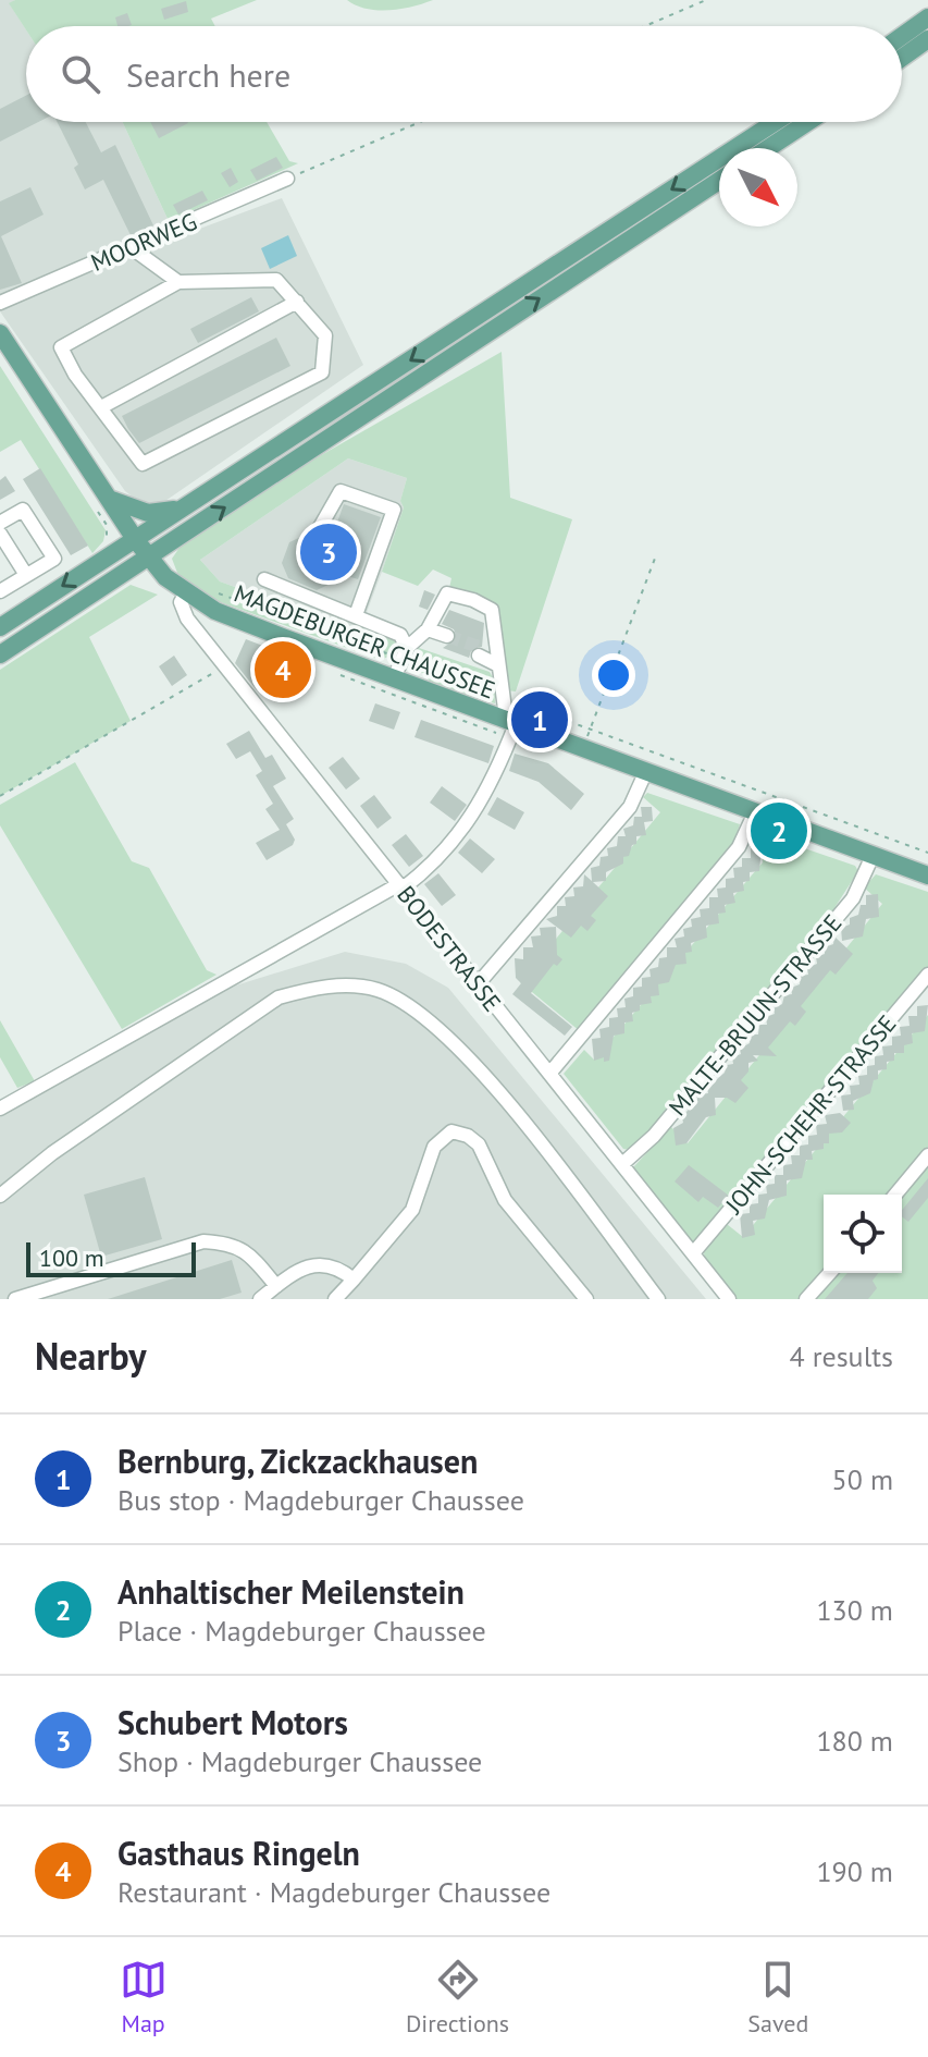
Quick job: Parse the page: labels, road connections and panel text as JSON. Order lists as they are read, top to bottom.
{
  "streets": {
    "main road": ["MAGDEBURGER CHAUSSEE"],
    "street": [
      "MOORWEG",
      "BODESTRASSE",
      "MALTE-BRUUN-STRASSE",
      "JOHN-SCHEHR-STRASSE"
    ]
  },
  "crossings": [
    ["MAGDEBURGER CHAUSSEE", "BODESTRASSE"],
    ["MAGDEBURGER CHAUSSEE", "MALTE-BRUUN-STRASSE"],
    ["BODESTRASSE", "MALTE-BRUUN-STRASSE"],
    ["BODESTRASSE", "JOHN-SCHEHR-STRASSE"]
  ],
  "scale_bar": "100 m",
  "north": "bottom right",
  "page": {
    "search": "Search here",
    "pins": [
      "3",
      "4",
      "1",
      "2"
    ],
    "scale": "100 m",
    "heading": ["Nearby", "4 results"],
    "list": [
      {
        "mark": "1",
        "name": "Bernburg, Zickzackhausen",
        "note": "Bus stop · Magdeburger Chaussee",
        "value": "50 m"
      },
      {
        "mark": "2",
        "name": "Anhaltischer Meilenstein",
        "note": "Place · Magdeburger Chaussee",
        "value": "130 m"
      },
      {
        "mark": "3",
        "name": "Schubert Motors",
        "note": "Shop · Magdeburger Chaussee",
        "value": "180 m"
      },
      {
        "mark": "4",
        "name": "Gasthaus Ringeln",
        "note": "Restaurant · Magdeburger Chaussee",
        "value": "190 m"
      }
    ],
    "nav": ["Map", "Directions", "Saved"]
  }
}
